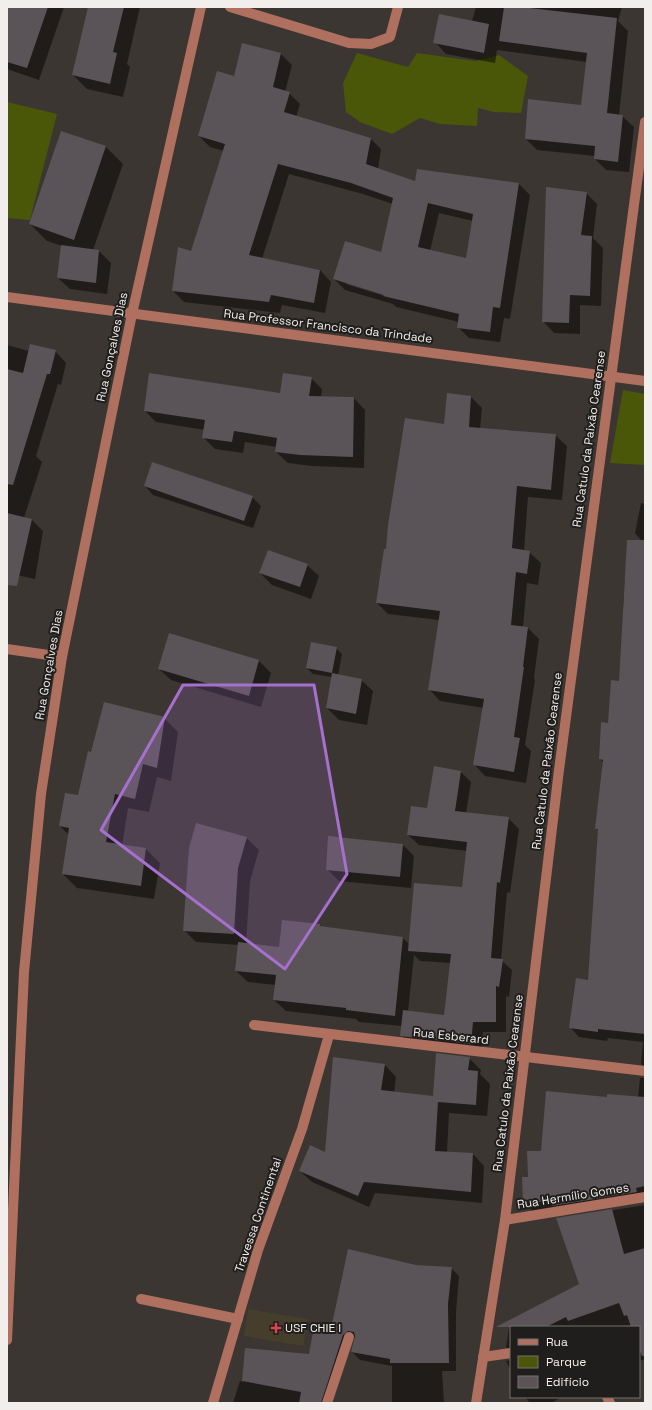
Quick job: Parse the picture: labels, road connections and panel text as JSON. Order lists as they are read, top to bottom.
{
  "streets": {
    "street": [
      "Rua Professor Francisco da Trindade",
      "Rua Gonçalves Dias",
      "Rua Catulo da Paixão Cearense",
      "Rua Esberard",
      "Rua Hermílio Gomes",
      "Travessa Continental"
    ]
  },
  "crossings": [
    ["Rua Professor Francisco da Trindade", "Rua Gonçalves Dias"],
    ["Rua Professor Francisco da Trindade", "Rua Catulo da Paixão Cearense"],
    ["Rua Catulo da Paixão Cearense", "Rua Esberard"],
    ["Rua Catulo da Paixão Cearense", "Rua Hermílio Gomes"],
    ["Rua Esberard", "Travessa Continental"]
  ],
  "places": {
    "health": ["USF CHIE I"]
  },
  "legend": ["Rua", "Parque", "Edifício"]
}
